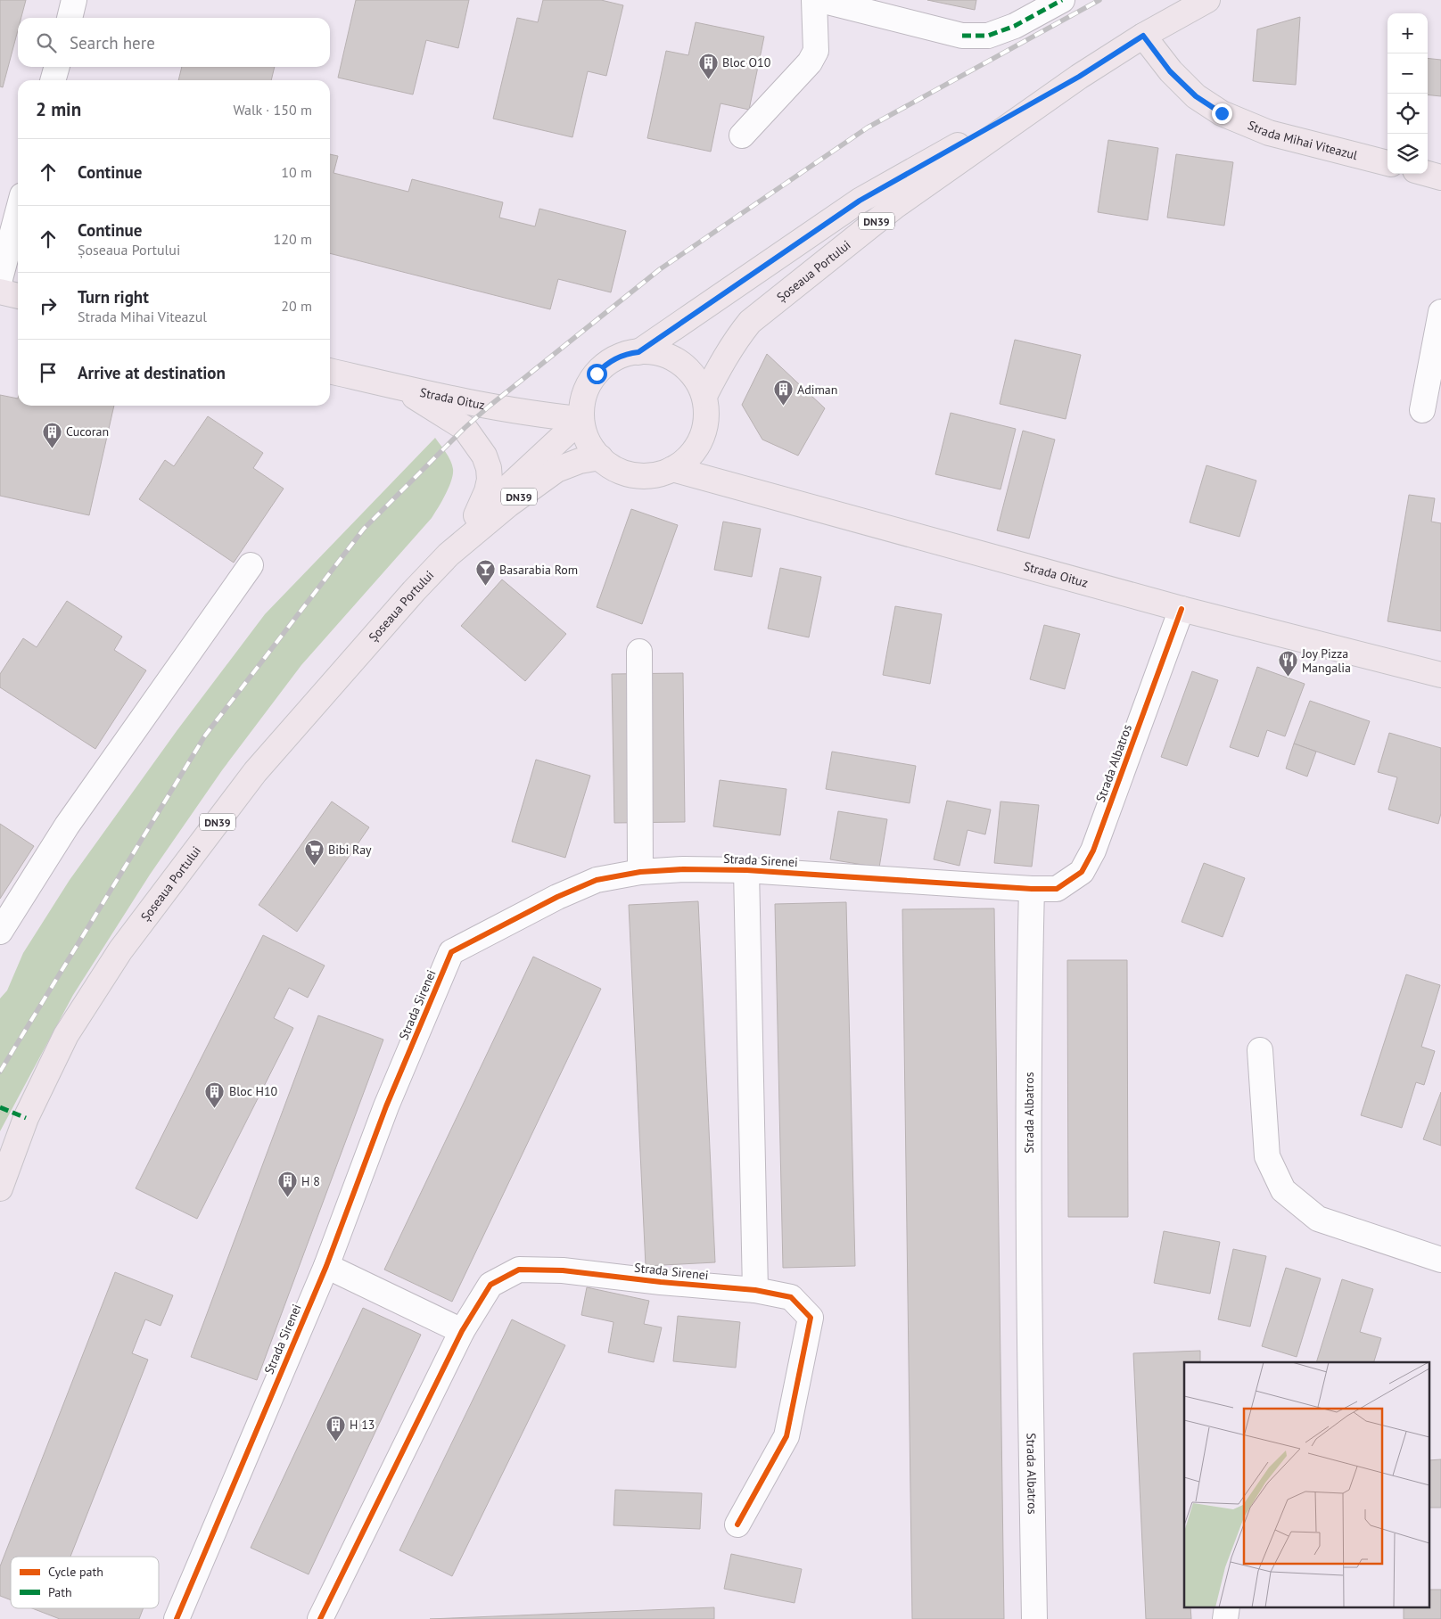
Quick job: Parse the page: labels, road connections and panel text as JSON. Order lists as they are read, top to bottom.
{
  "streets": {
    "main road": [
      "Strada Mihai Viteazul",
      "DN39",
      "Șoseaua Portului",
      "Strada Oituz"
    ],
    "street": ["Strada Albatros", "Strada Sirenei"]
  },
  "crossings": [
    ["Strada Mihai Viteazul", "Șoseaua Portului"],
    ["DN39", "Șoseaua Portului"],
    ["DN39", "Strada Oituz"],
    ["Șoseaua Portului", "Strada Oituz"],
    ["Strada Oituz", "Strada Albatros"],
    ["Strada Albatros", "Strada Sirenei"]
  ],
  "places": {
    "building": [
      "Bloc O10",
      "Adiman",
      "Cucoran",
      "Bloc H10",
      "H 8",
      "H 13"
    ],
    "bar": ["Basarabia Rom"],
    "restaurant": ["Joy Pizza Mangalia"],
    "supermarket": ["Bibi Ray"]
  },
  "legend": ["Cycle path", "Path"],
  "page": {
    "map_buttons": ["+", "−"],
    "search": "Search here",
    "heading": ["2 min", "Walk · 150 m"],
    "list": [
      ["Continue", "10 m"],
      ["Continue", "Șoseaua Portului", "120 m"],
      ["Turn right", "Strada Mihai Viteazul", "20 m"],
      "Arrive at destination"
    ]
  }
}
